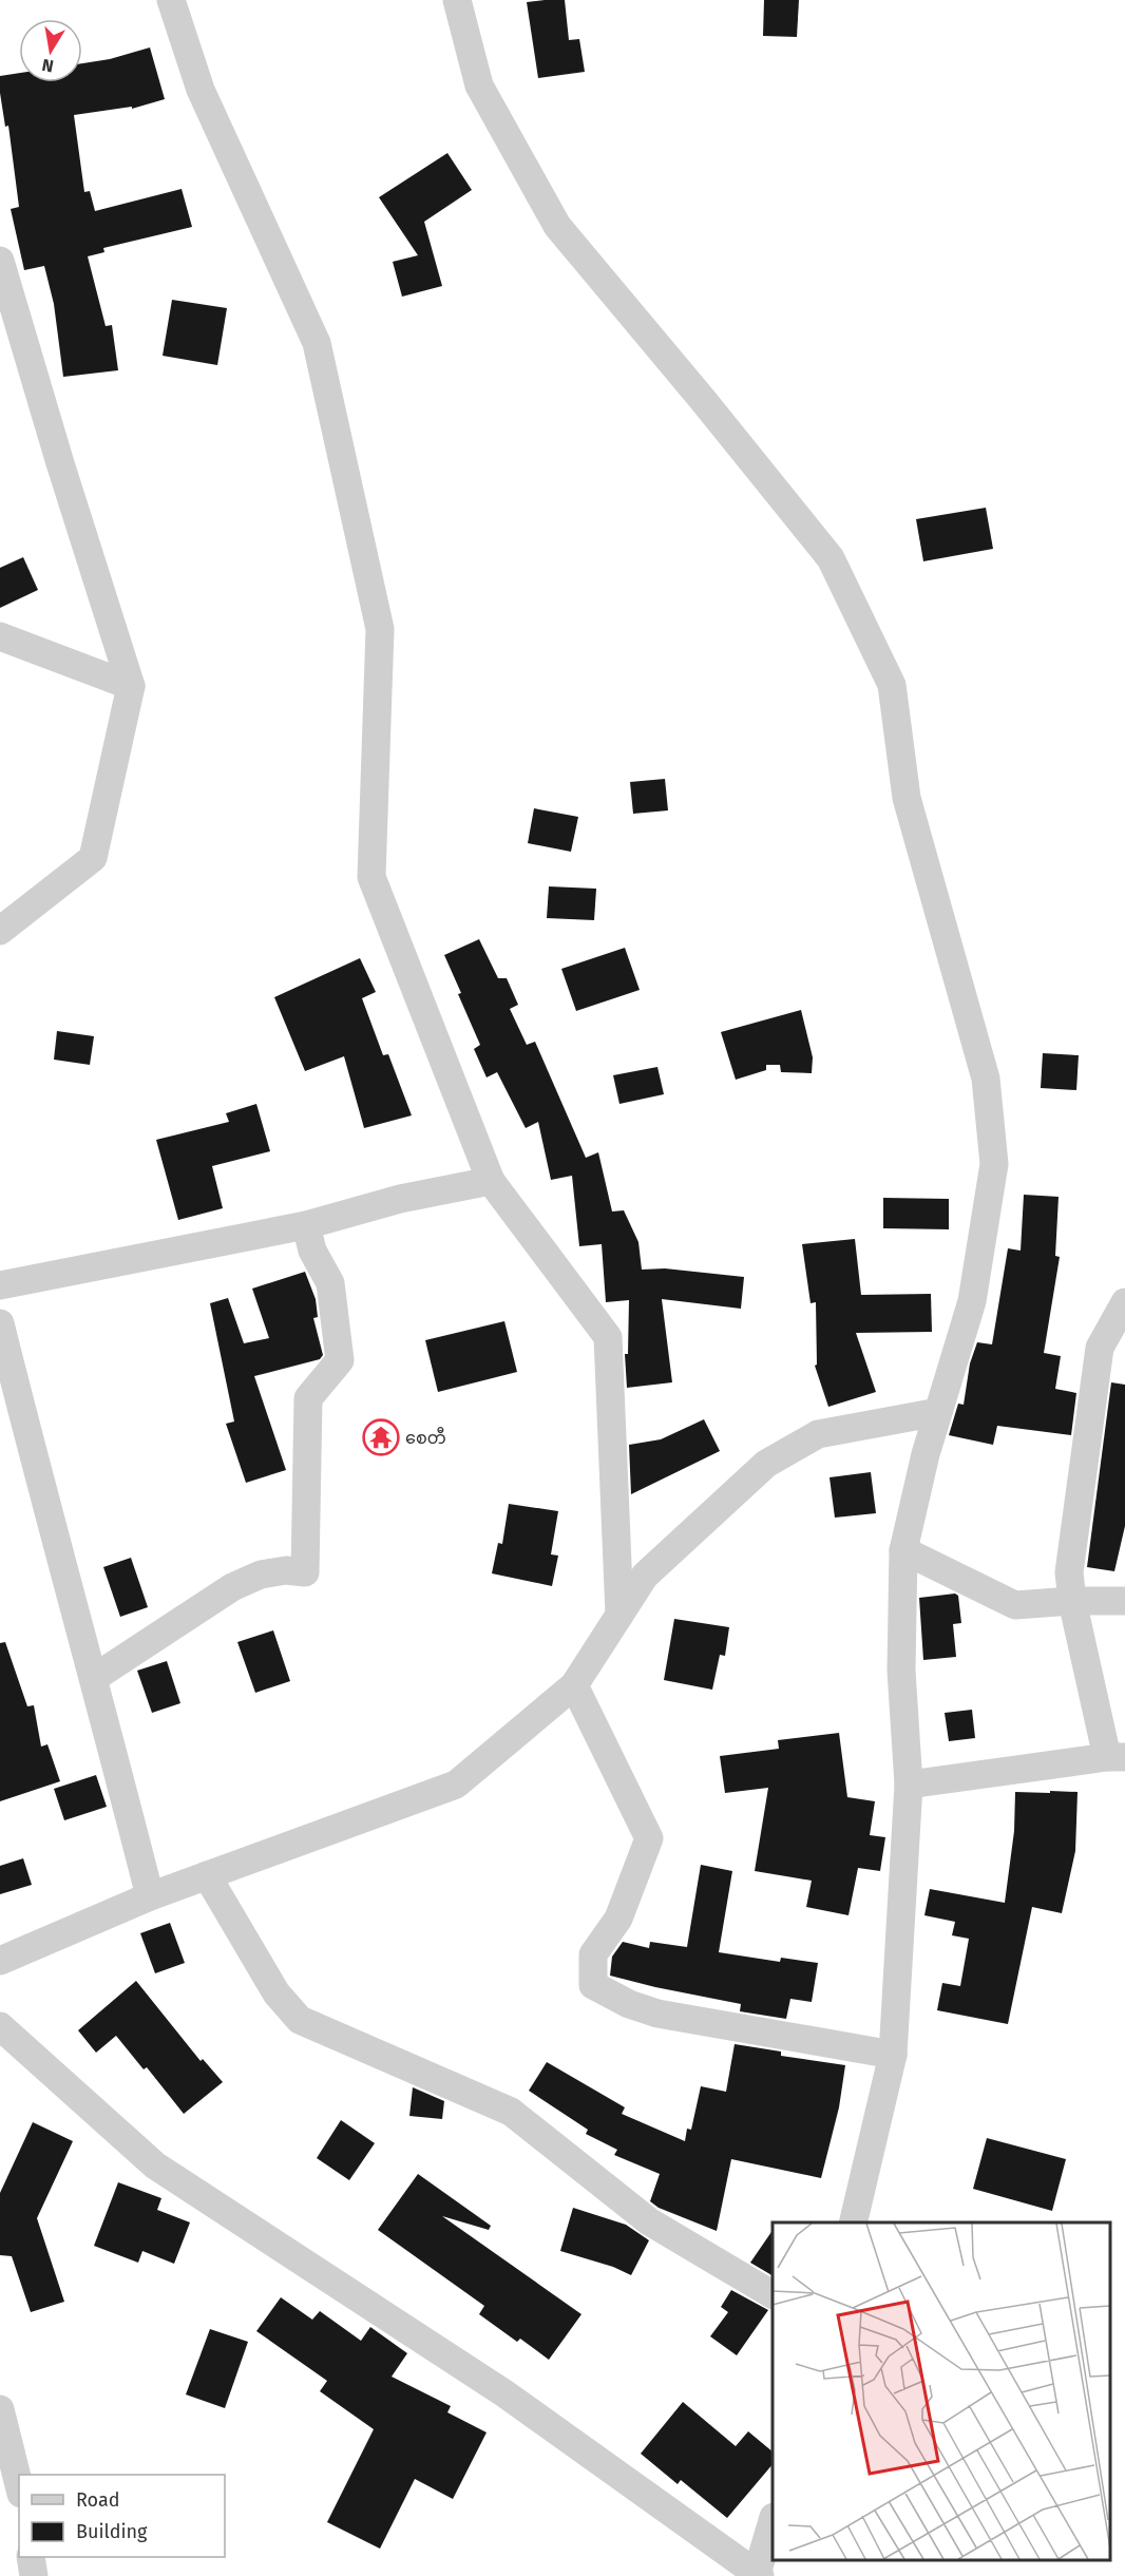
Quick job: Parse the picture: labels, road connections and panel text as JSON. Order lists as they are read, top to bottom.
{
  "places": {
    "temple": ["စေတီ"]
  },
  "legend": ["Road", "Building"],
  "north": "bottom"
}
